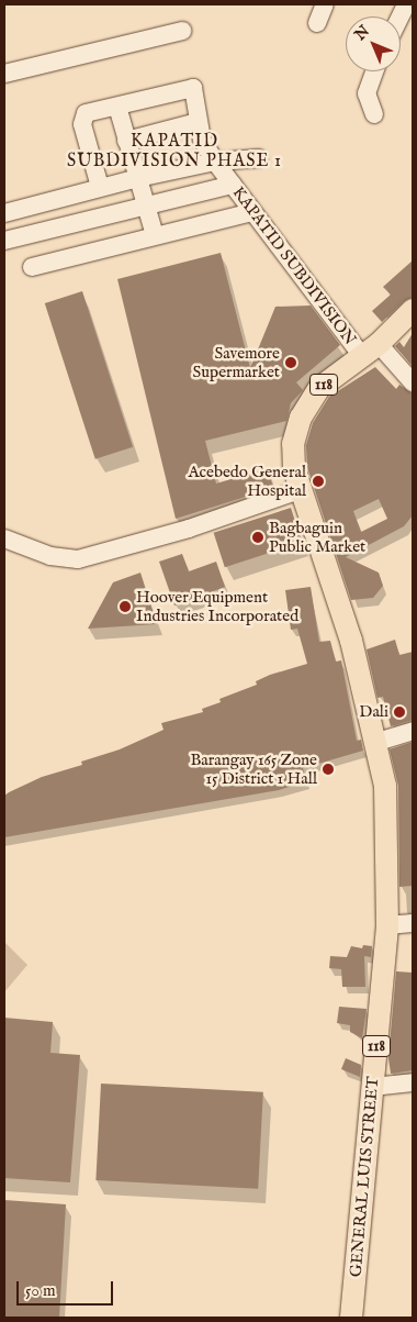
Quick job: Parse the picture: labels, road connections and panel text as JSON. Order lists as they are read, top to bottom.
{
  "streets": {
    "main road": ["118", "GENERAL LUIS STREET"],
    "street": ["KAPATID SUBDIVISION"]
  },
  "crossings": [
    ["KAPATID SUBDIVISION", "GENERAL LUIS STREET"]
  ],
  "districts": ["KAPATID SUBDIVISION PHASE 1"],
  "places": [
    "Savemore Supermarket",
    "Acebedo General Hospital",
    "Bagbaguin Public Market",
    "Hoover Equipment Industries Incorporated",
    "Dali",
    "Barangay 165 Zone 15 District 1 Hall"
  ],
  "scale_bar": "50 m",
  "north": "top left"
}
